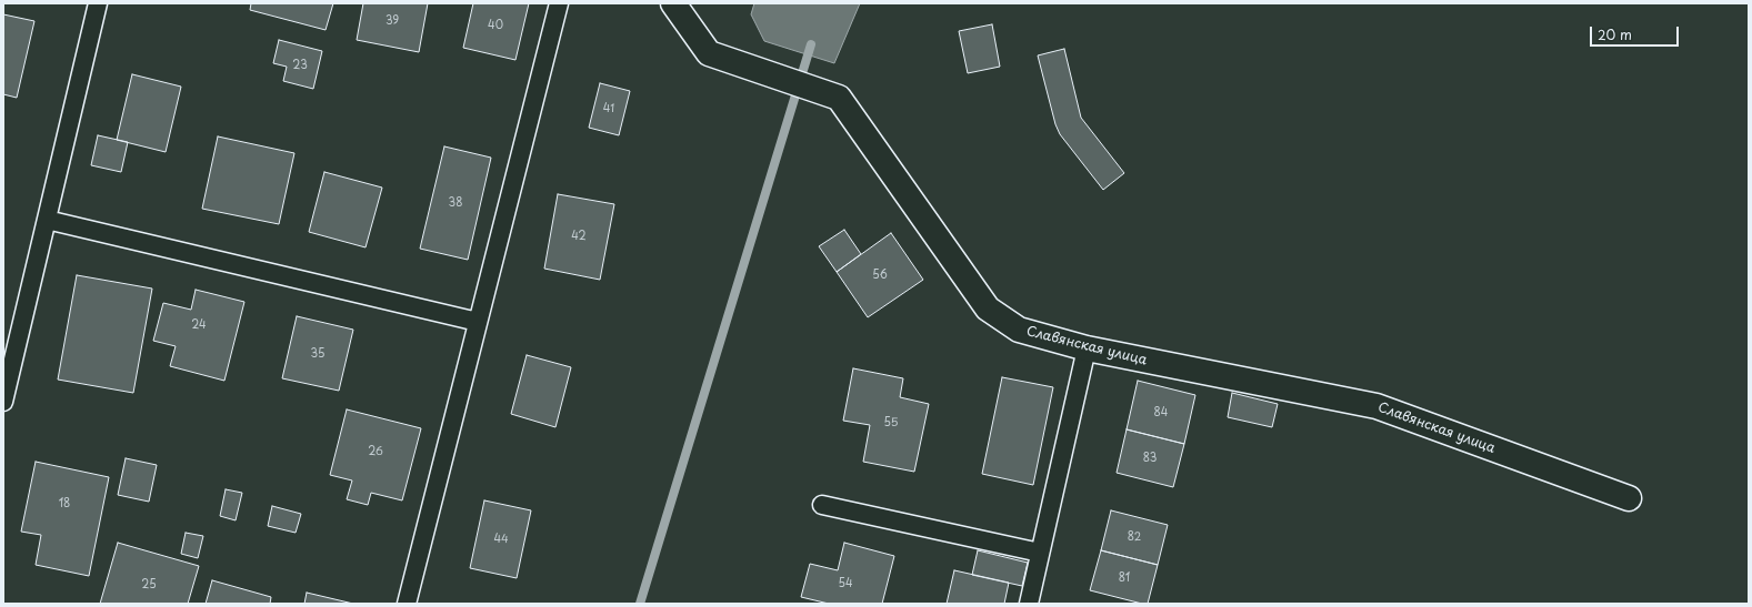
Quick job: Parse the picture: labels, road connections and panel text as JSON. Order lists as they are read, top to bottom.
{
  "streets": {
    "street": ["Славянская улица"]
  },
  "house_numbers": [
    "39",
    "40",
    "23",
    "41",
    "38",
    "42",
    "56",
    "24",
    "35",
    "84",
    "55",
    "26",
    "83",
    "18",
    "82",
    "44",
    "81",
    "54",
    "25"
  ],
  "scale_bar": "20 m"
}
